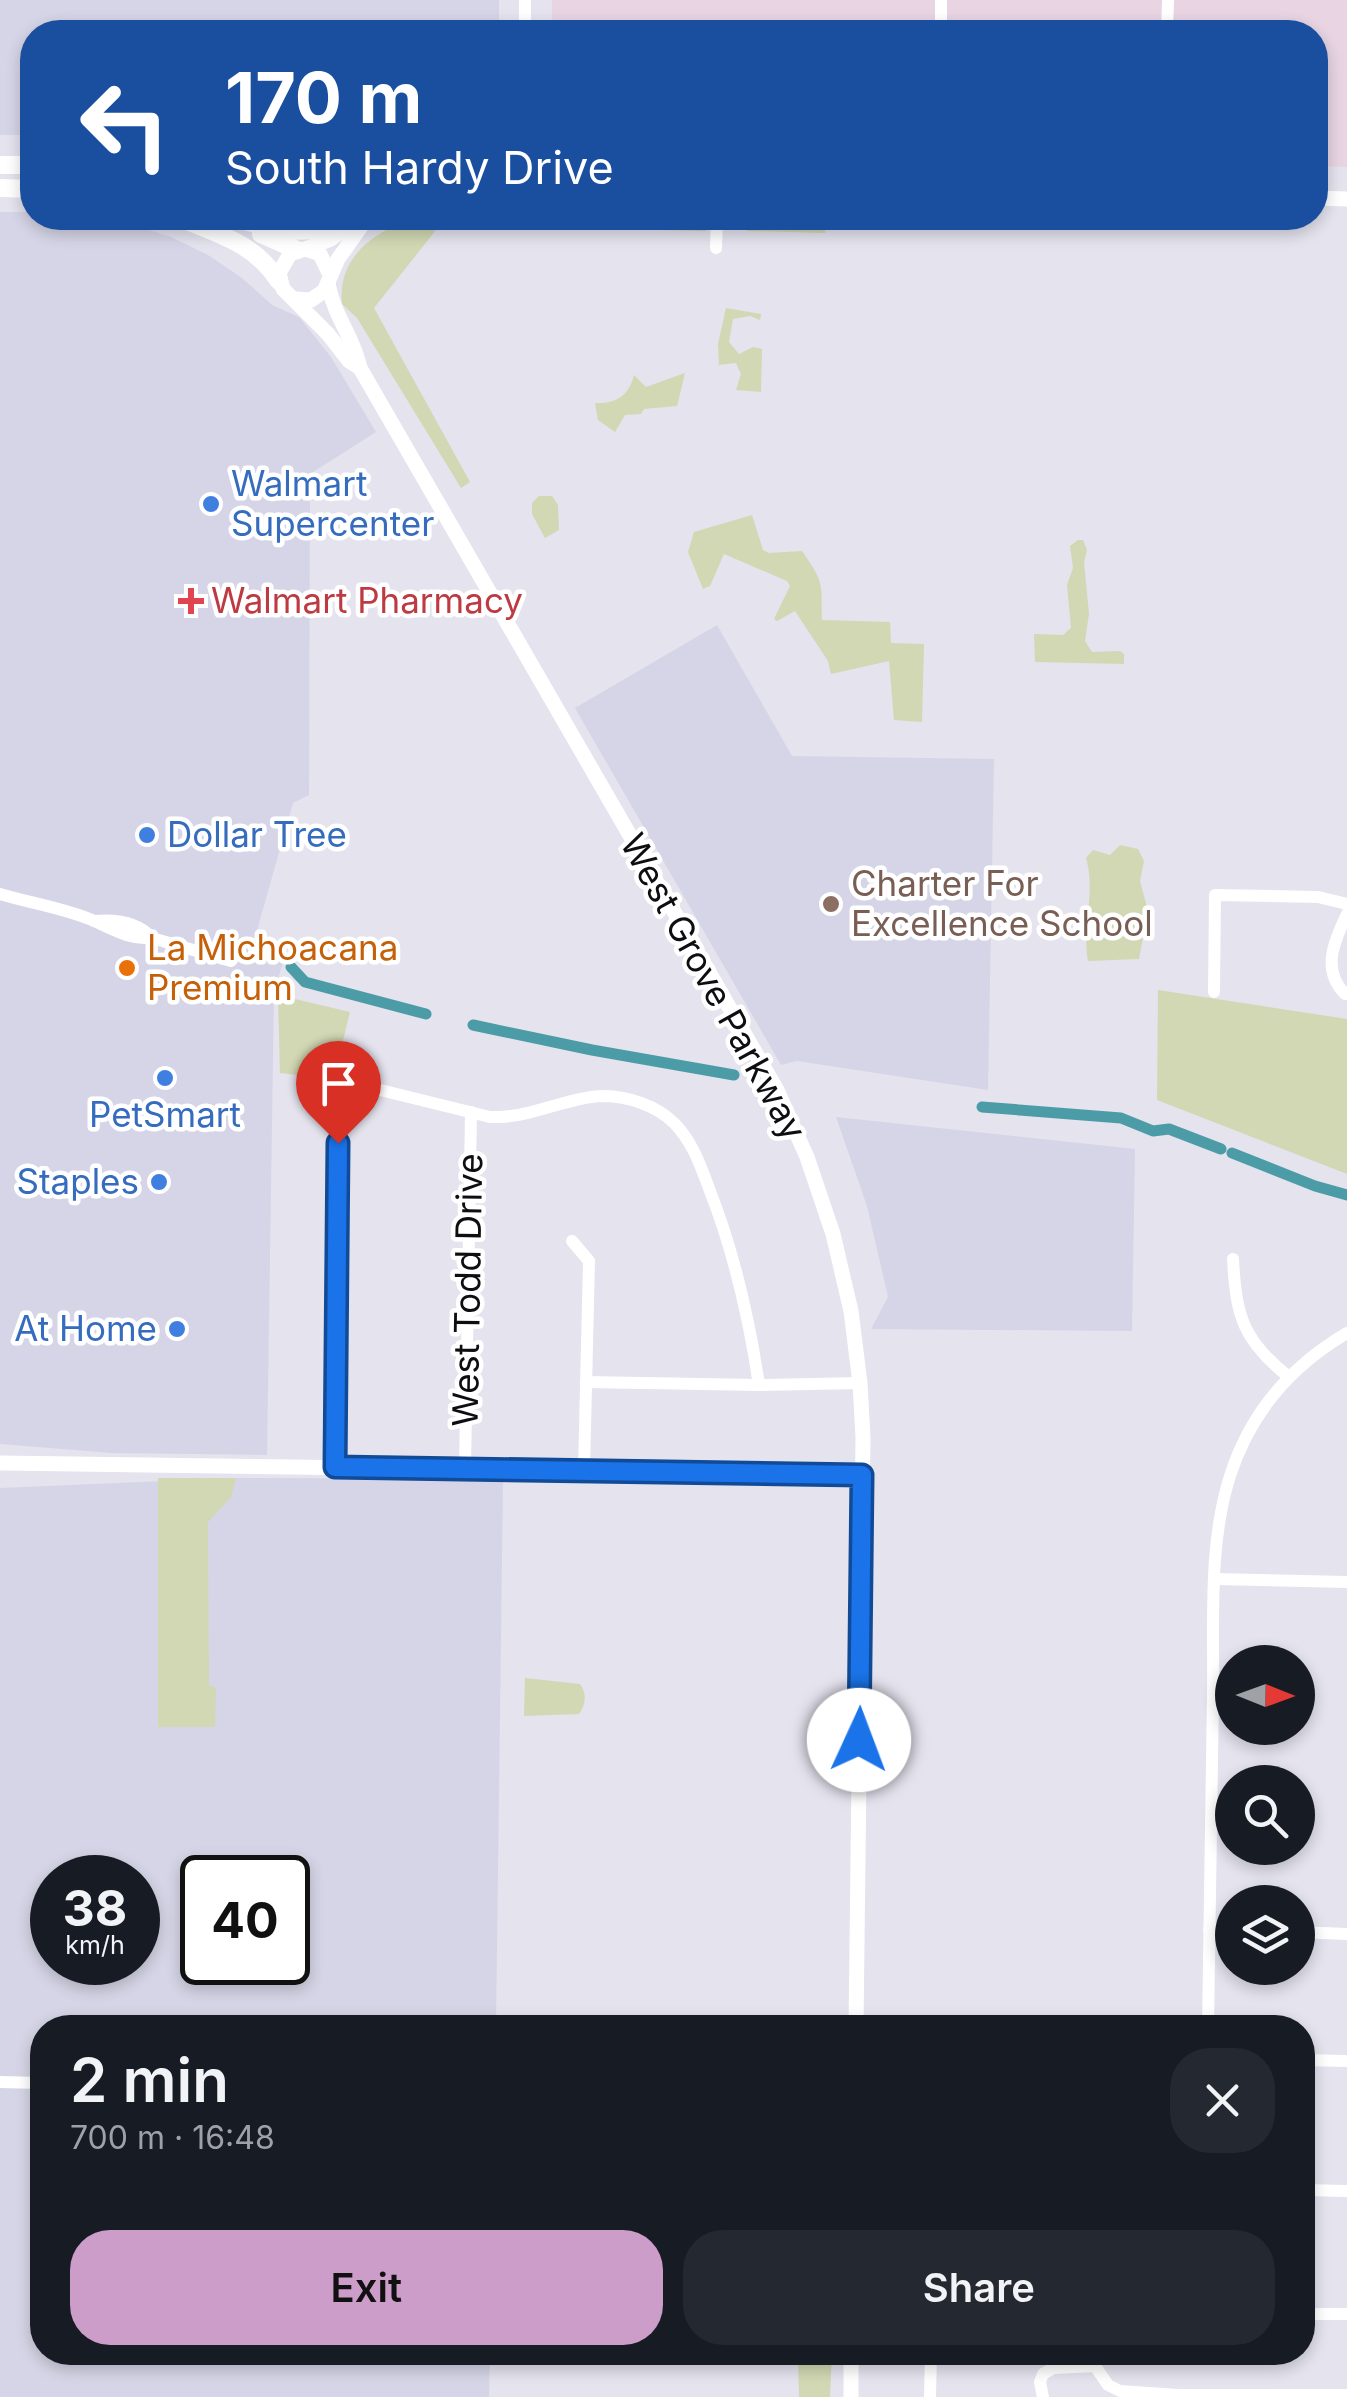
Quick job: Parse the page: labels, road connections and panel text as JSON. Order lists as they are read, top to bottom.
{
  "streets": {
    "street": ["West Grove Parkway", "West Todd Drive"]
  },
  "places": {
    "other": [
      "Walmart Supercenter",
      "Dollar Tree",
      "Charter For Excellence School",
      "La Michoacana Premium",
      "PetSmart",
      "Staples",
      "At Home"
    ],
    "health": ["Walmart Pharmacy"]
  },
  "north": "right",
  "page": {
    "turn": ["170 m", "South Hardy Drive"],
    "speed": "38 km/h",
    "limit": "40",
    "heading": ["2 min", "700 m · 16:48"],
    "buttons": ["Exit", "Share"]
  }
}
